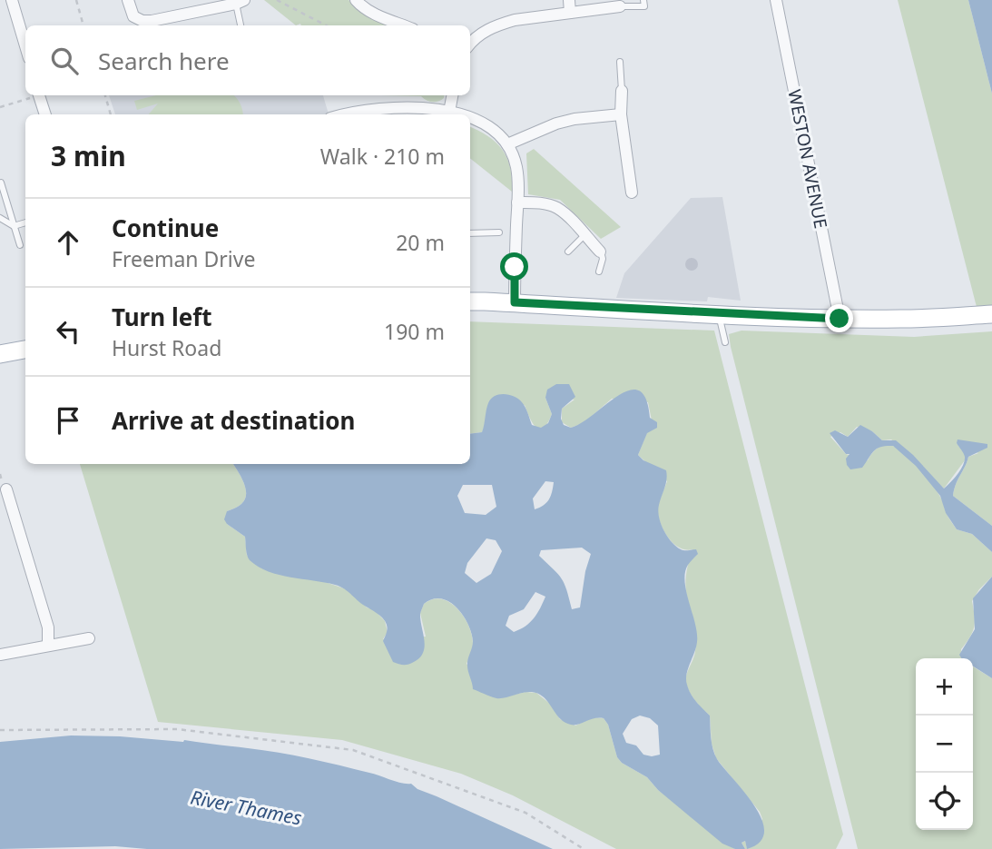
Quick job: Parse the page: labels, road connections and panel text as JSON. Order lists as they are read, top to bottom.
{
  "streets": {
    "street": ["WESTON AVENUE"]
  },
  "water": ["River Thames"],
  "page": {
    "search": "Search here",
    "heading": ["3 min", "Walk · 210 m"],
    "list": [
      ["Continue", "Freeman Drive", "20 m"],
      ["Turn left", "Hurst Road", "190 m"],
      "Arrive at destination"
    ],
    "map_buttons": ["+", "−"]
  }
}
